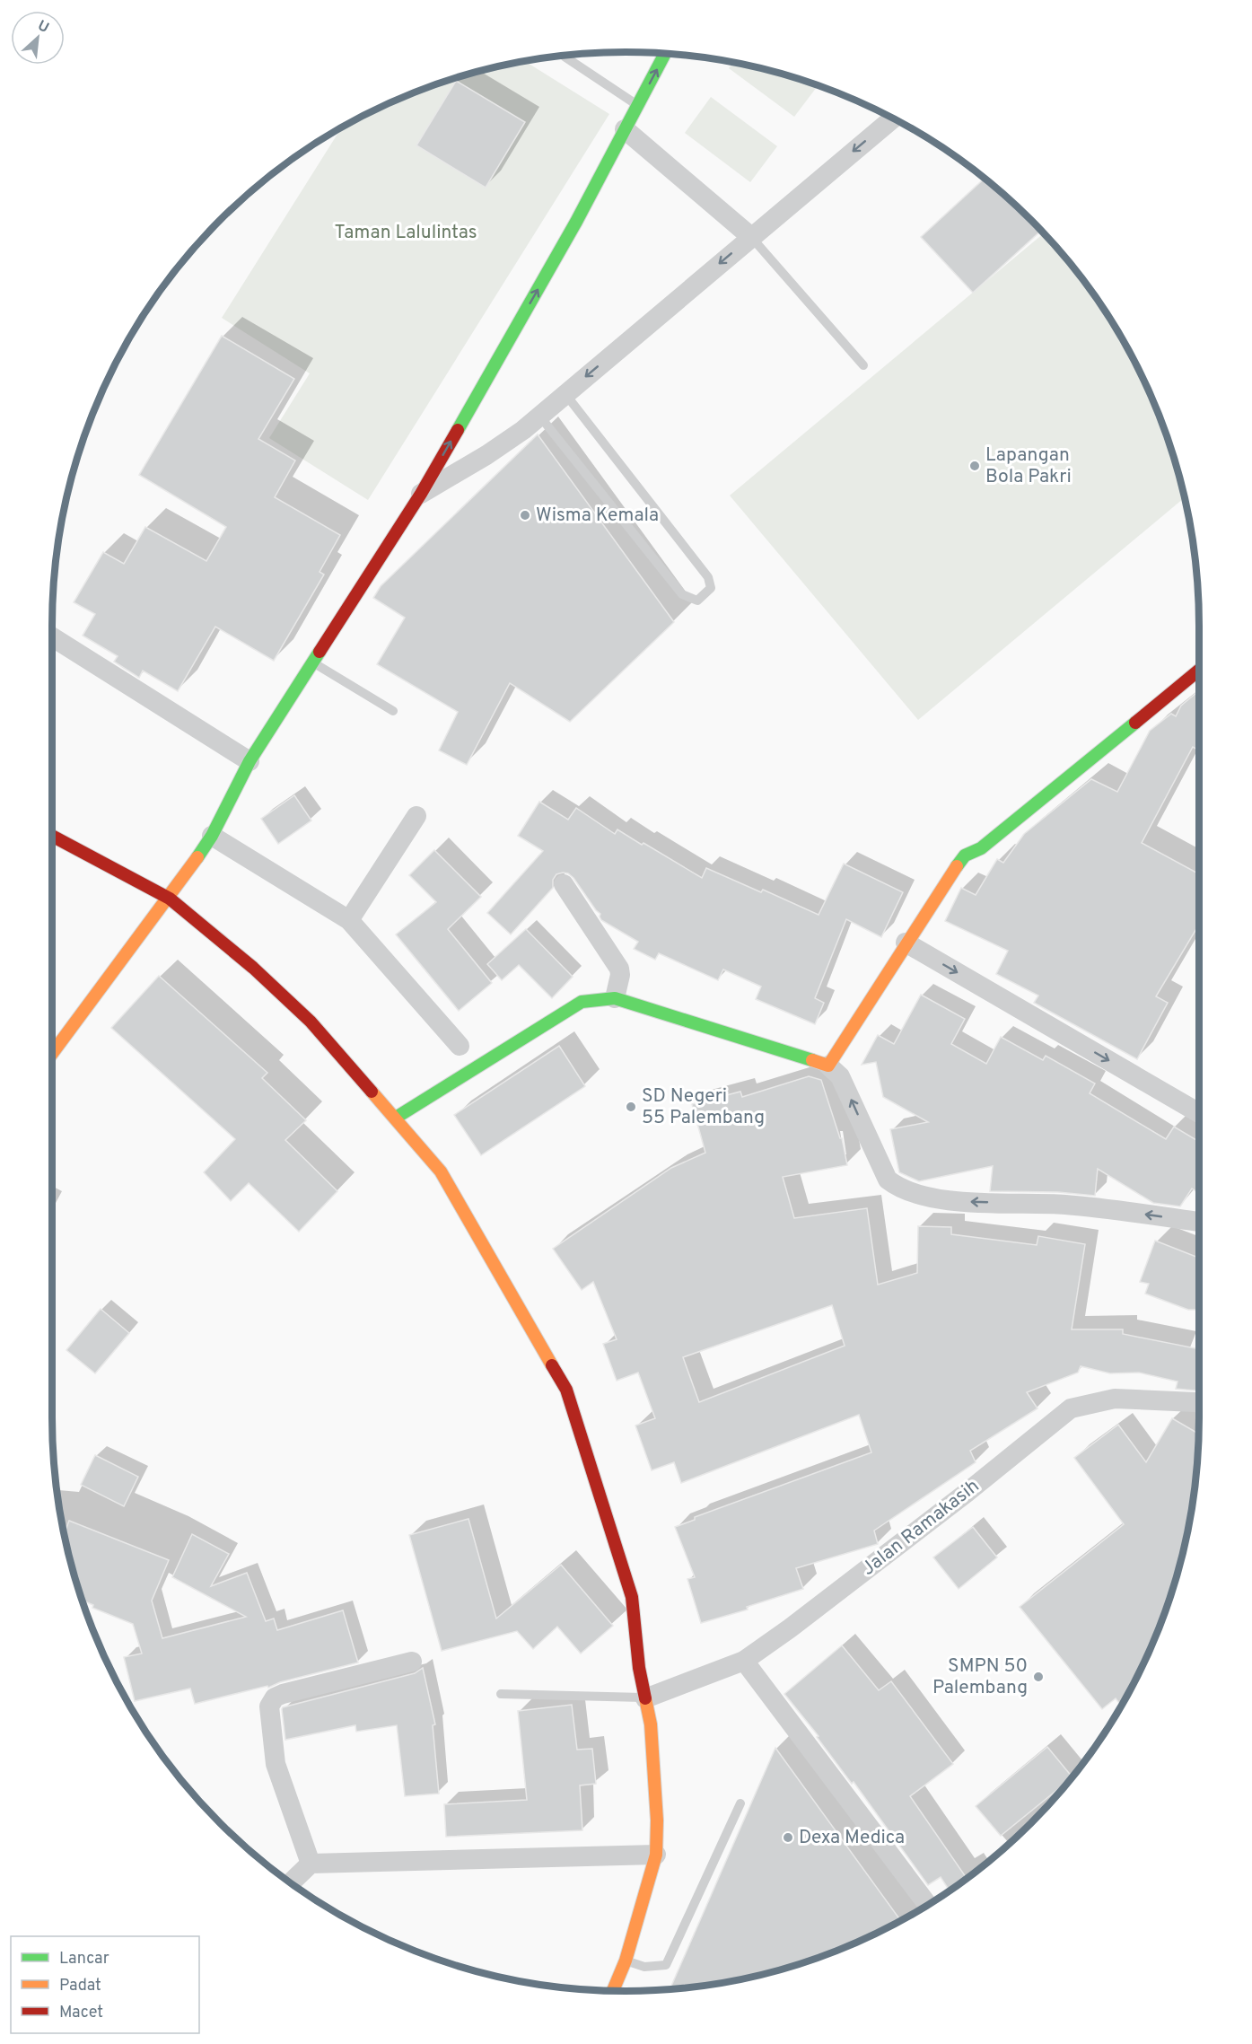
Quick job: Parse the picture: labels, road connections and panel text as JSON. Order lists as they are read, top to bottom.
{
  "streets": {
    "street": ["Jalan Ramakasih"]
  },
  "parks": ["Taman Lalulintas"],
  "places": [
    "Lapangan Bola Pakri",
    "Wisma Kemala",
    "SD Negeri 55 Palembang",
    "SMPN 50 Palembang",
    "Dexa Medica"
  ],
  "legend": ["Lancar", "Padat", "Macet"],
  "north": "top right"
}
